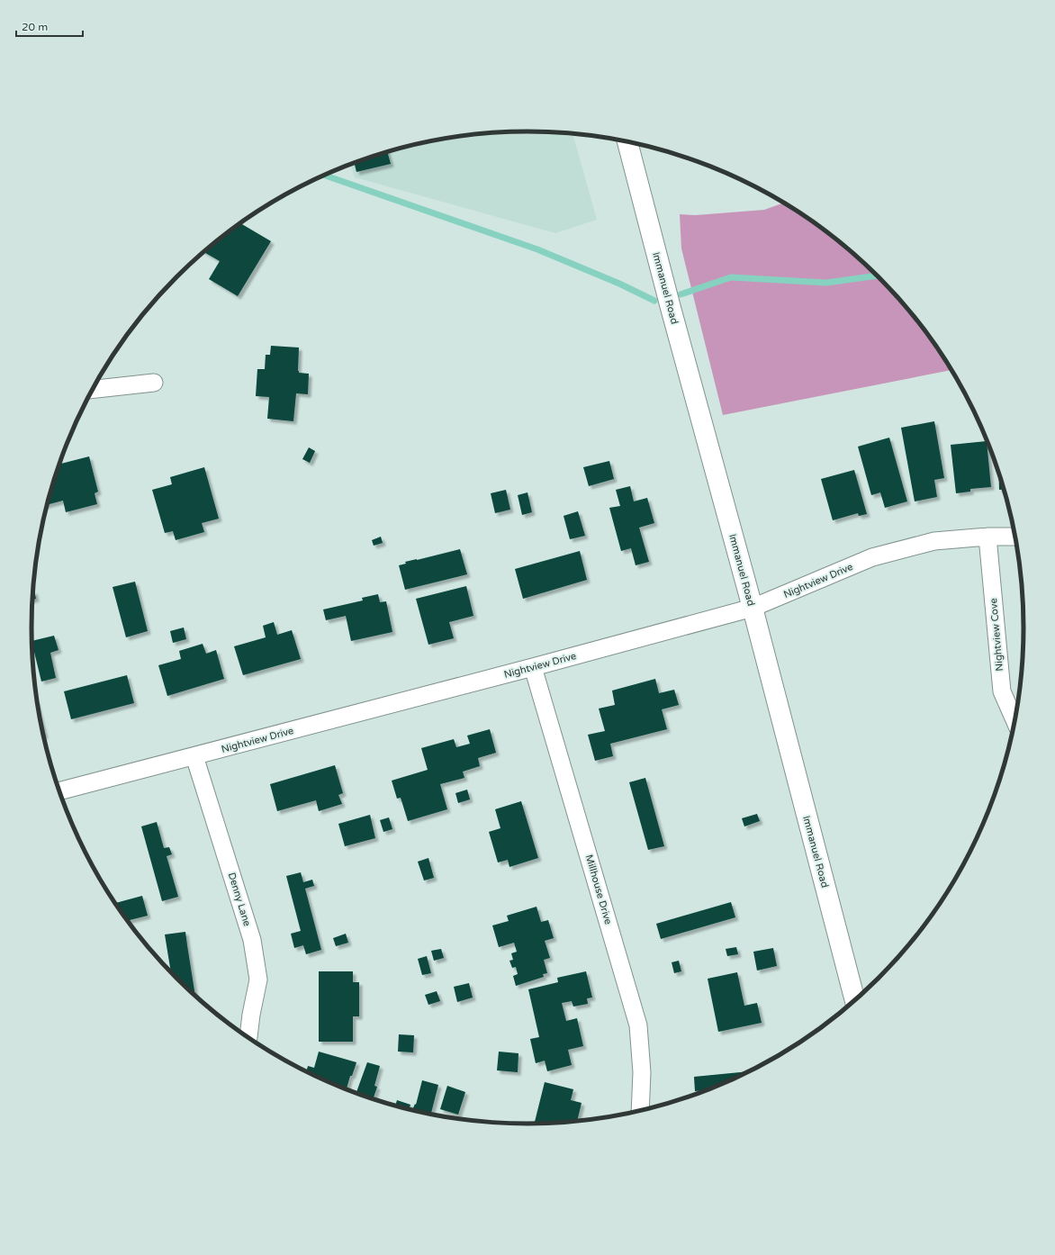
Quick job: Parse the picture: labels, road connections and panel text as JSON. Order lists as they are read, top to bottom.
{
  "streets": {
    "street": [
      "Immanuel Road",
      "Nightview Drive",
      "Nightview Cove",
      "Millhouse Drive",
      "Denny Lane"
    ]
  },
  "crossings": [
    ["Immanuel Road", "Nightview Drive"],
    ["Nightview Drive", "Nightview Cove"],
    ["Nightview Drive", "Millhouse Drive"],
    ["Nightview Drive", "Denny Lane"]
  ],
  "scale_bar": "20 m"
}
